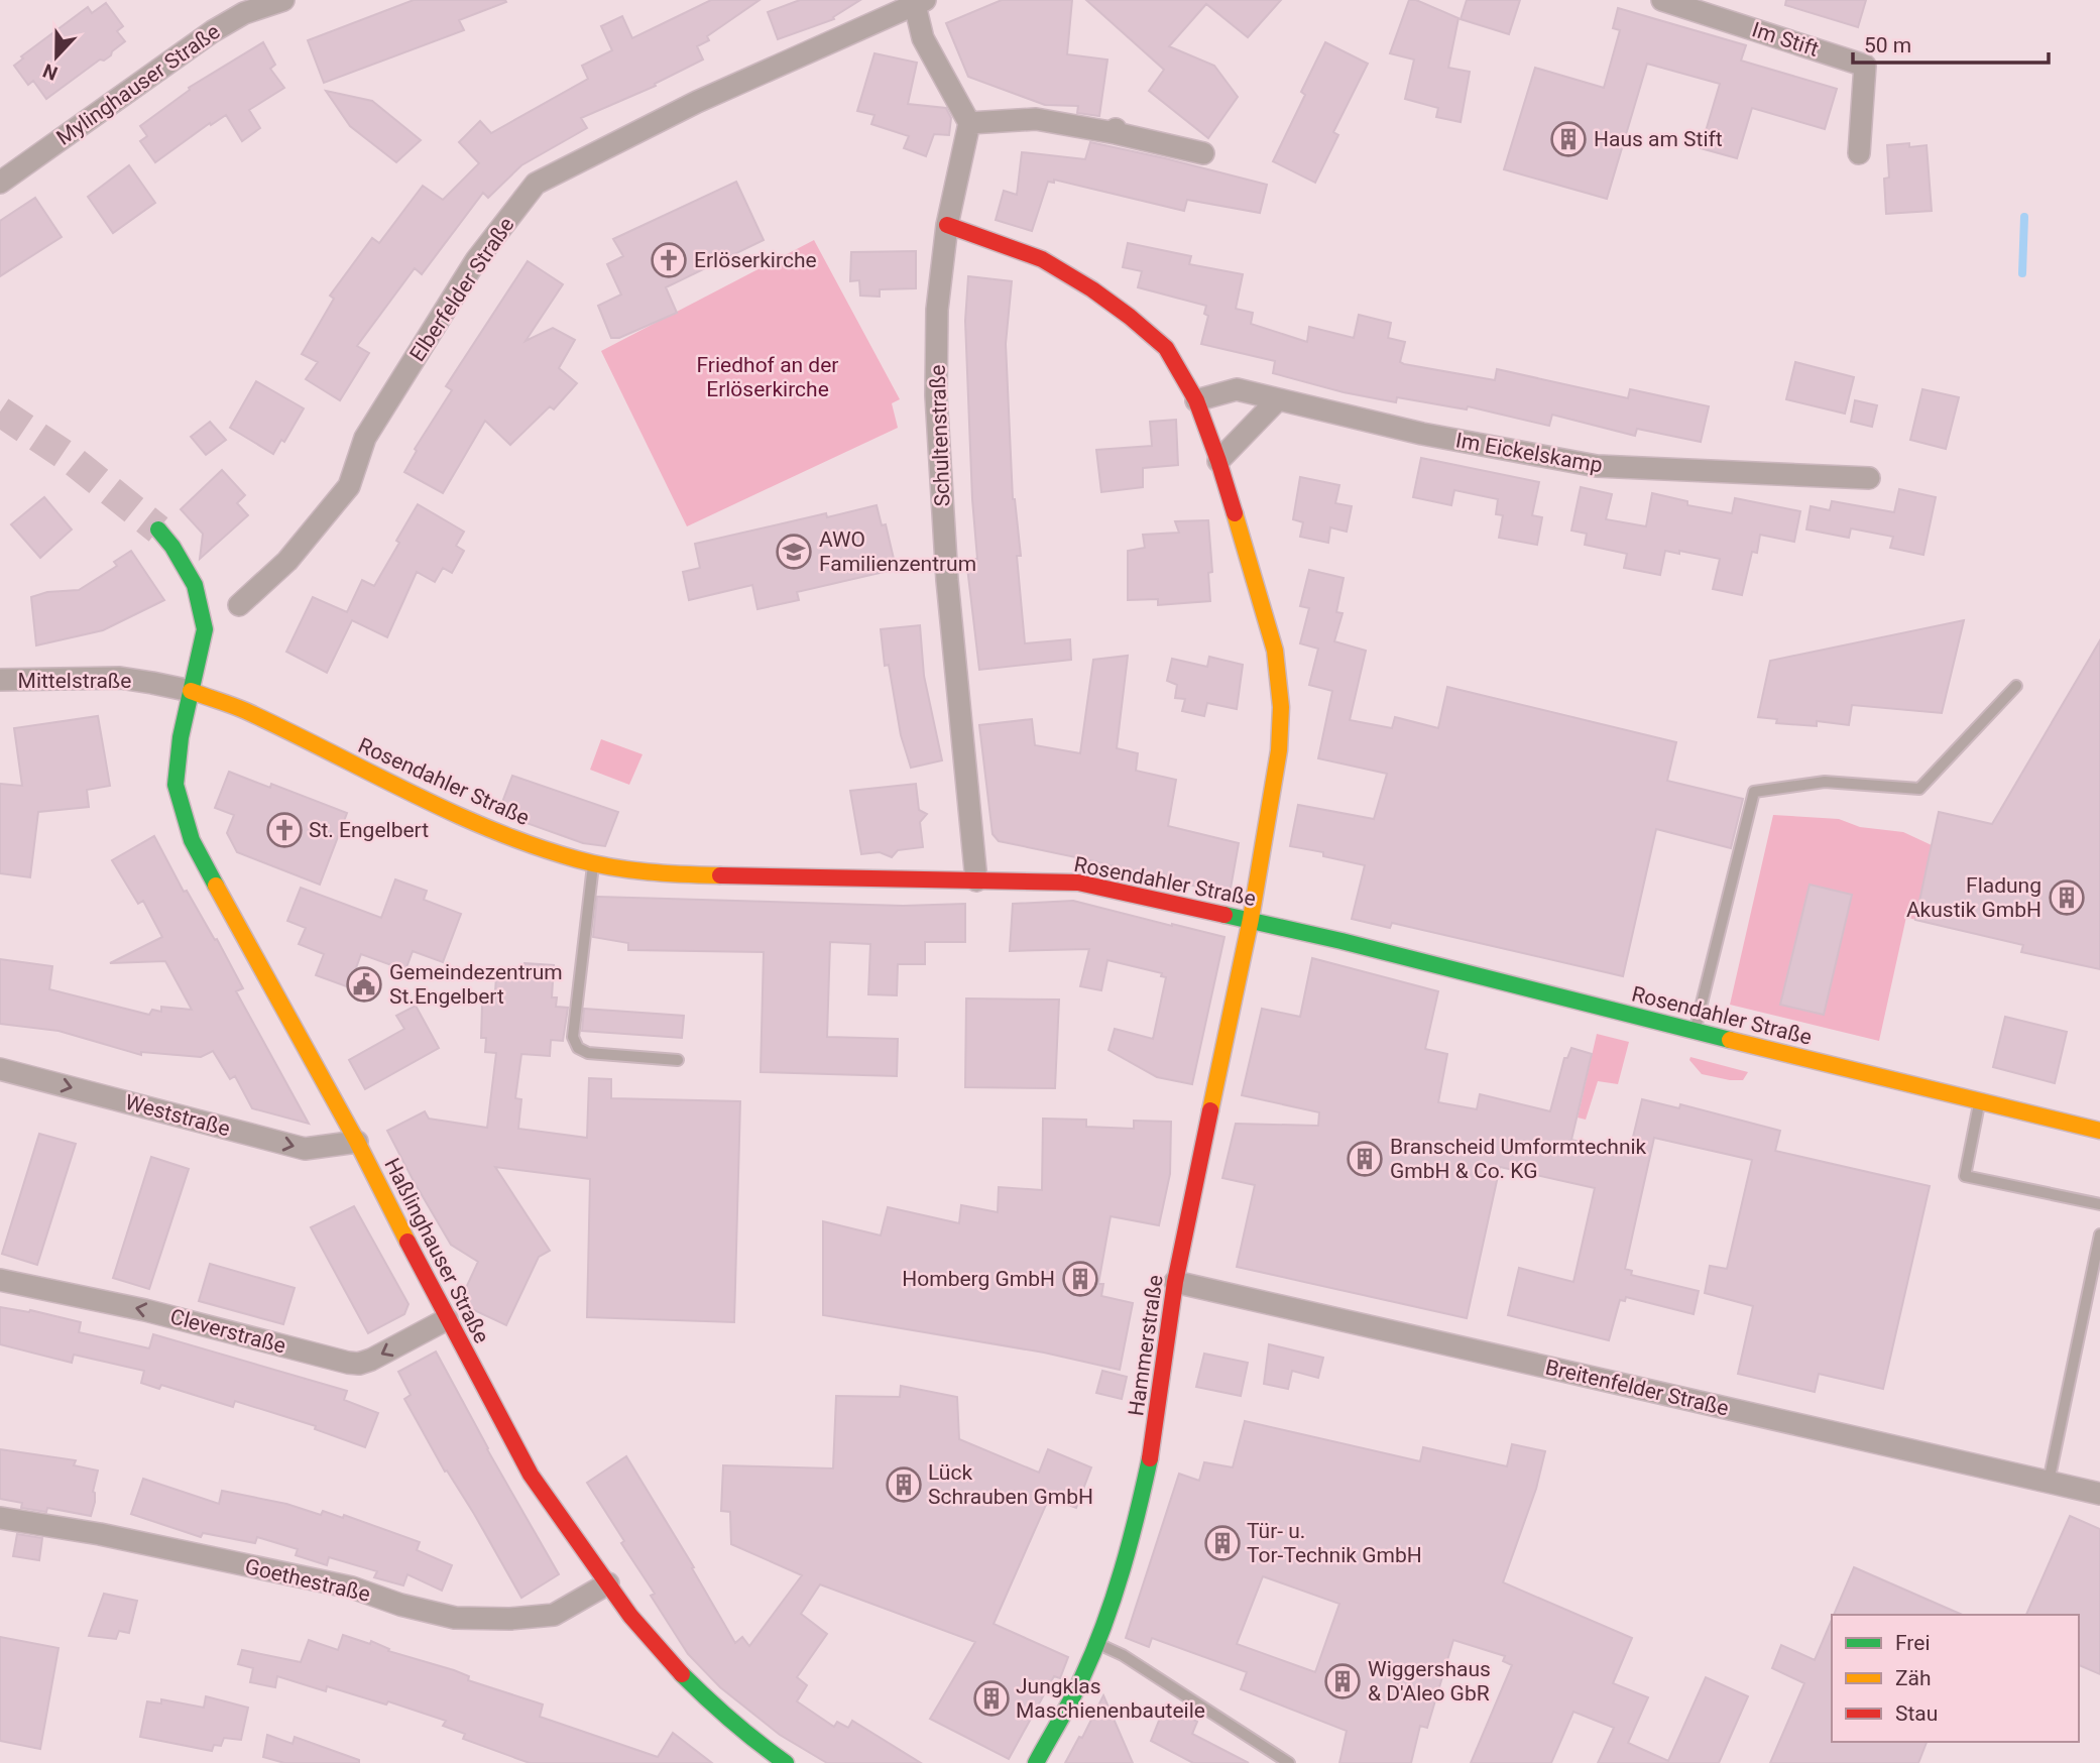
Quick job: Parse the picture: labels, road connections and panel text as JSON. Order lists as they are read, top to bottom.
{
  "streets": {
    "main road": ["Rosendahler Straße", "Haßlinghauser Straße", "Hammerstraße"],
    "street": [
      "Im Stift",
      "Mylinghauser Straße",
      "Elberfelder Straße",
      "Schultenstraße",
      "Im Eickelskamp",
      "Mittelstraße",
      "Weststraße",
      "Cleverstraße",
      "Breitenfelder Straße",
      "Goethestraße"
    ]
  },
  "crossings": [
    ["Schultenstraße", "Rosendahler Straße"],
    ["Mittelstraße", "Rosendahler Straße"],
    ["Mittelstraße", "Haßlinghauser Straße"],
    ["Rosendahler Straße", "Haßlinghauser Straße"],
    ["Rosendahler Straße", "Hammerstraße"],
    ["Weststraße", "Haßlinghauser Straße"],
    ["Haßlinghauser Straße", "Cleverstraße"],
    ["Haßlinghauser Straße", "Goethestraße"],
    ["Hammerstraße", "Breitenfelder Straße"]
  ],
  "one_way": ["Weststraße", "Cleverstraße"],
  "parks": ["Friedhof an der Erlöserkirche"],
  "places": {
    "building": [
      "Haus am Stift",
      "Fladung Akustik GmbH",
      "Branscheid Umformtechnik GmbH & Co. KG",
      "Homberg GmbH",
      "Lück Schrauben GmbH",
      "Tür- u. Tor-Technik GmbH",
      "Wiggershaus & D'Aleo GbR",
      "Jungklas Maschienenbauteile"
    ],
    "church": ["Erlöserkirche", "St. Engelbert"],
    "school or university": ["AWO Familienzentrum"],
    "public building": ["Gemeindezentrum St.Engelbert"]
  },
  "legend": ["Frei", "Zäh", "Stau"],
  "scale_bar": "50 m",
  "north": "bottom"
}
